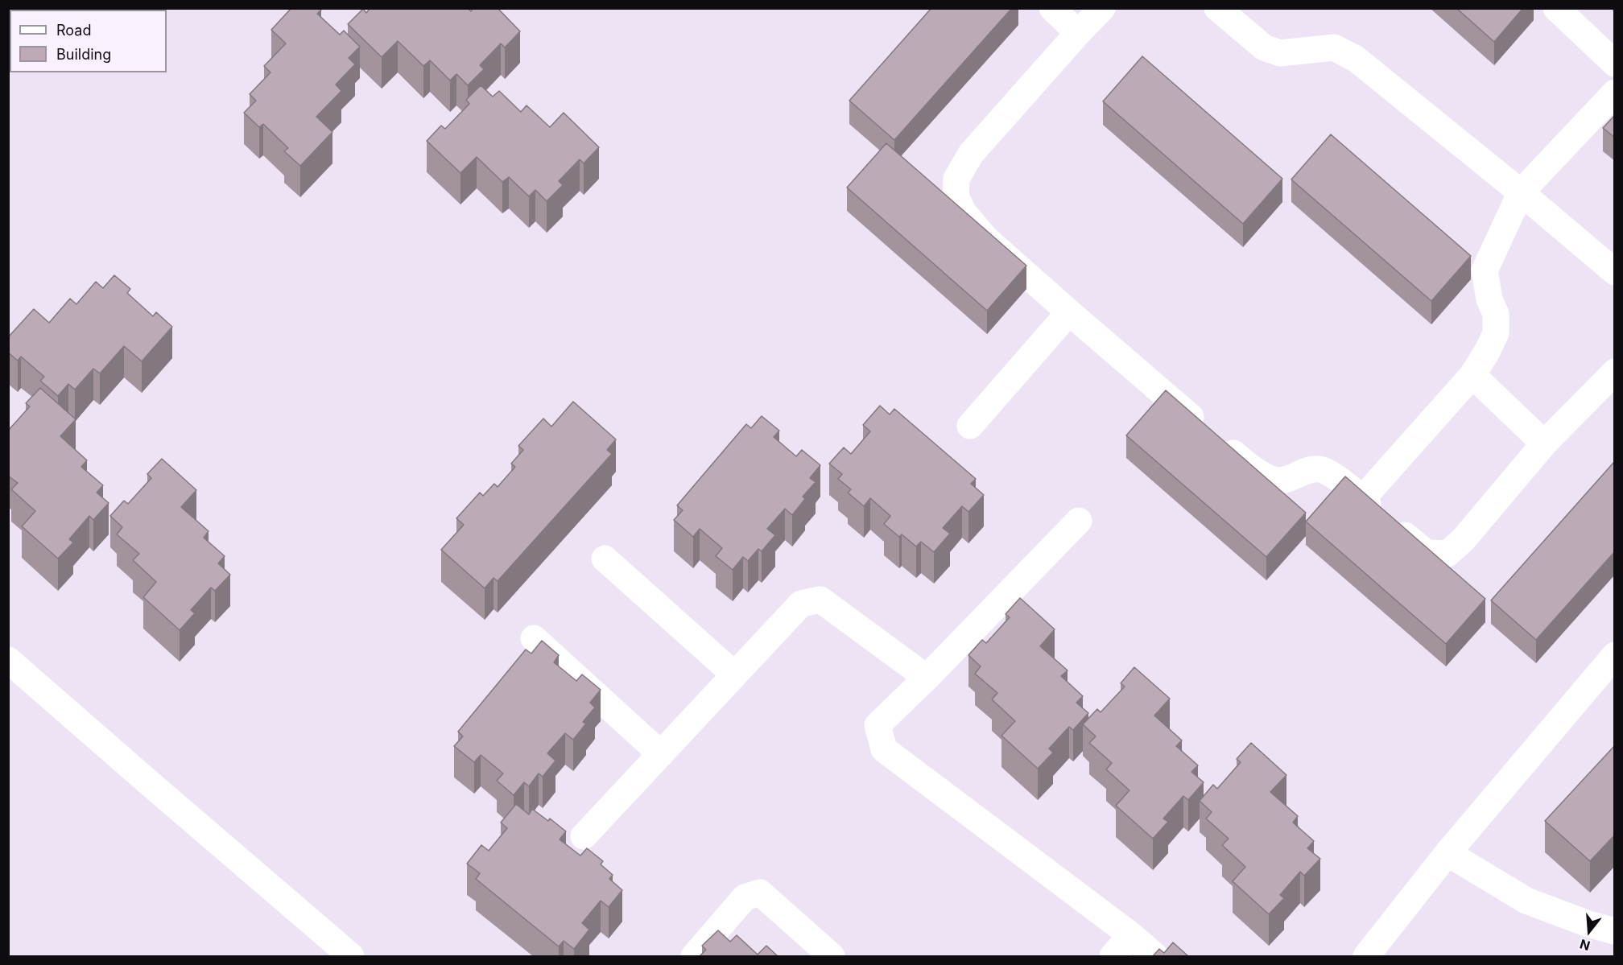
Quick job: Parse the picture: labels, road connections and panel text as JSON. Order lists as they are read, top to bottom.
{
  "legend": ["Road", "Building"],
  "north": "bottom"
}
